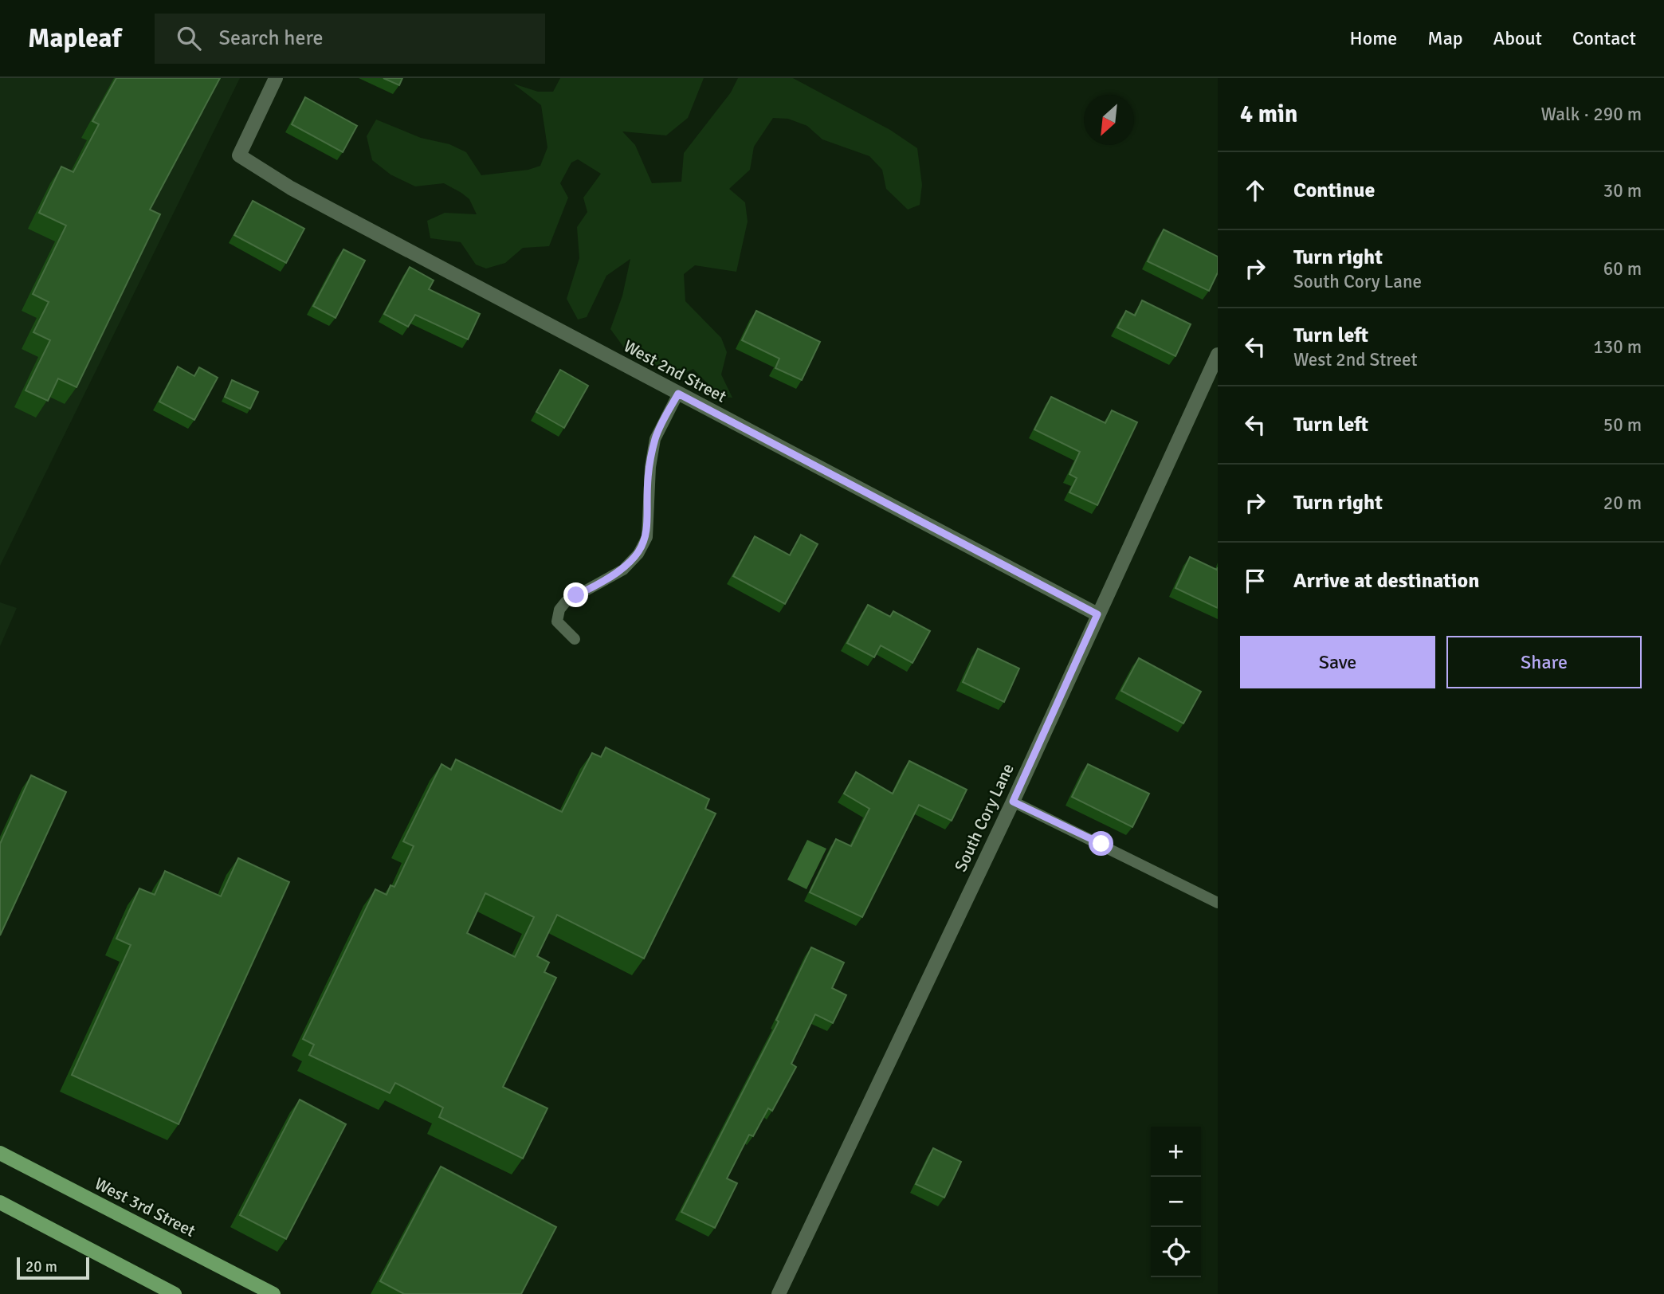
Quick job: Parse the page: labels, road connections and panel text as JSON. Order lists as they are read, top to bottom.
{
  "streets": {
    "main road": ["West 3rd Street"],
    "street": ["West 2nd Street", "South Cory Lane"]
  },
  "crossings": [
    ["West 2nd Street", "South Cory Lane"]
  ],
  "scale_bar": "20 m",
  "north": "bottom left",
  "page": {
    "header": "Mapleaf",
    "search": "Search here",
    "nav": [
      "Home",
      "Map",
      "About",
      "Contact"
    ],
    "heading": ["4 min", "Walk · 290 m"],
    "list": [
      ["Continue", "30 m"],
      ["Turn right", "South Cory Lane", "60 m"],
      ["Turn left", "West 2nd Street", "130 m"],
      ["Turn left", "50 m"],
      ["Turn right", "20 m"],
      "Arrive at destination"
    ],
    "buttons": ["Save", "Share"],
    "map_buttons": ["+", "−"],
    "scale": "20 m"
  }
}
